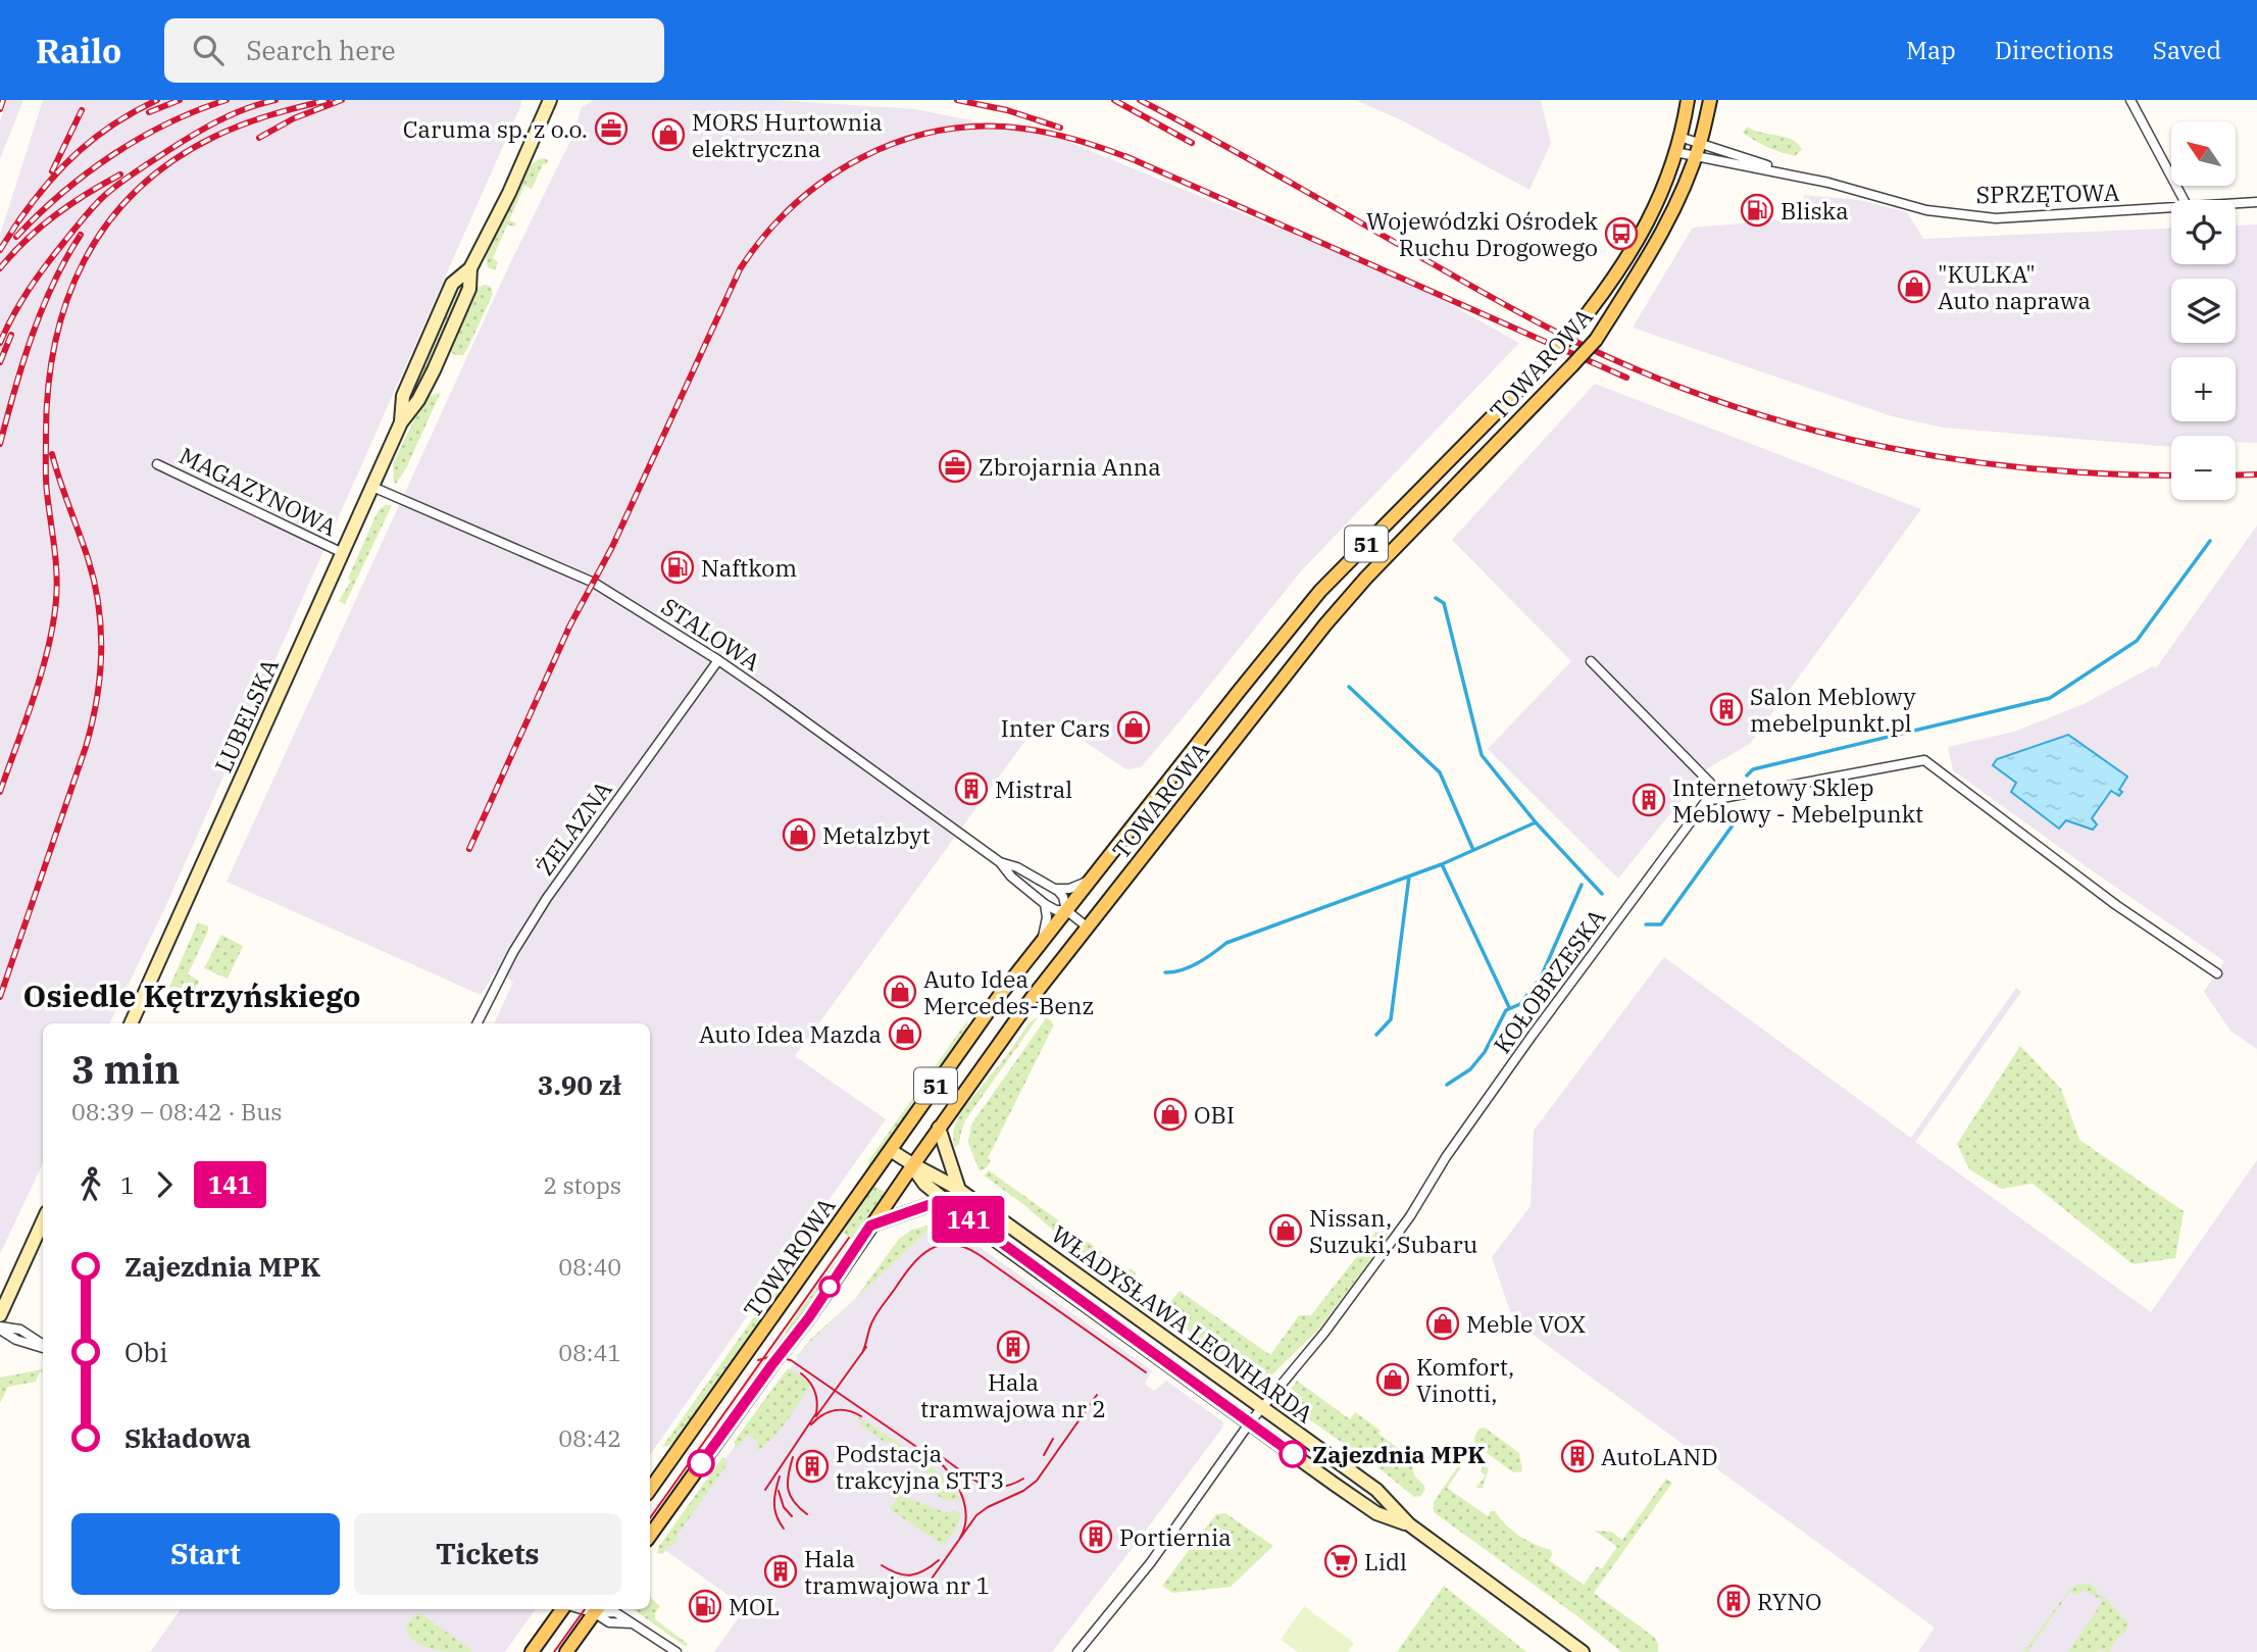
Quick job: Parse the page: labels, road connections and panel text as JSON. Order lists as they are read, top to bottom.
{
  "streets": {
    "main road": [
      "TOWAROWA",
      "51",
      "LUBELSKA",
      "WŁADYSŁAWA LEONHARDA"
    ],
    "street": [
      "SPRZĘTOWA",
      "MAGAZYNOWA",
      "STALOWA",
      "ŻELAZNA",
      "KOŁOBRZESKA"
    ]
  },
  "crossings": [
    ["SPRZĘTOWA", "TOWAROWA"],
    ["TOWAROWA", "STALOWA"],
    ["TOWAROWA", "WŁADYSŁAWA LEONHARDA"],
    ["MAGAZYNOWA", "LUBELSKA"],
    ["STALOWA", "LUBELSKA"],
    ["STALOWA", "ŻELAZNA"],
    ["KOŁOBRZESKA", "WŁADYSŁAWA LEONHARDA"]
  ],
  "districts": ["Osiedle Kętrzyńskiego"],
  "places": {
    "office": ["Caruma sp. z o.o.", "Zbrojarnia Anna"],
    "shop": [
      "MORS Hurtownia elektryczna",
      "\"KULKA\" Auto naprawa",
      "Inter Cars",
      "Metalzbyt",
      "Auto Idea Mercedes-Benz",
      "Auto Idea Mazda",
      "OBI",
      "Nissan, Suzuki, Subaru",
      "Meble VOX",
      "Komfort, Vinotti,"
    ],
    "fuel station": ["Bliska", "Naftkom", "MOL"],
    "bus stop": ["Wojewódzki Ośrodek Ruchu Drogowego"],
    "building": [
      "Salon Meblowy mebelpunkt.pl",
      "Mistral",
      "Internetowy Sklep Meblowy - Mebelpunkt",
      "Hala tramwajowa nr 2",
      "AutoLAND",
      "Podstacja trakcyjna STT3",
      "Portiernia",
      "Hala tramwajowa nr 1",
      "RYNO"
    ],
    "other": ["Zajezdnia MPK"],
    "supermarket": ["Lidl"]
  },
  "lines": ["bus line 141"],
  "north": "top left",
  "page": {
    "header": "Railo",
    "search": "Search here",
    "nav": ["Map", "Directions", "Saved"],
    "on_map": "141",
    "map_buttons": ["+", "−"],
    "heading": ["3 min", "08:39 – 08:42 · Bus", "3.90 zł"],
    "legs": ["1", "141", "2 stops"],
    "list": [
      {
        "name": "Zajezdnia MPK",
        "value": "08:40"
      },
      {
        "name": "Obi",
        "value": "08:41"
      },
      {
        "name": "Składowa",
        "value": "08:42"
      }
    ],
    "buttons": ["Start", "Tickets"]
  }
}
